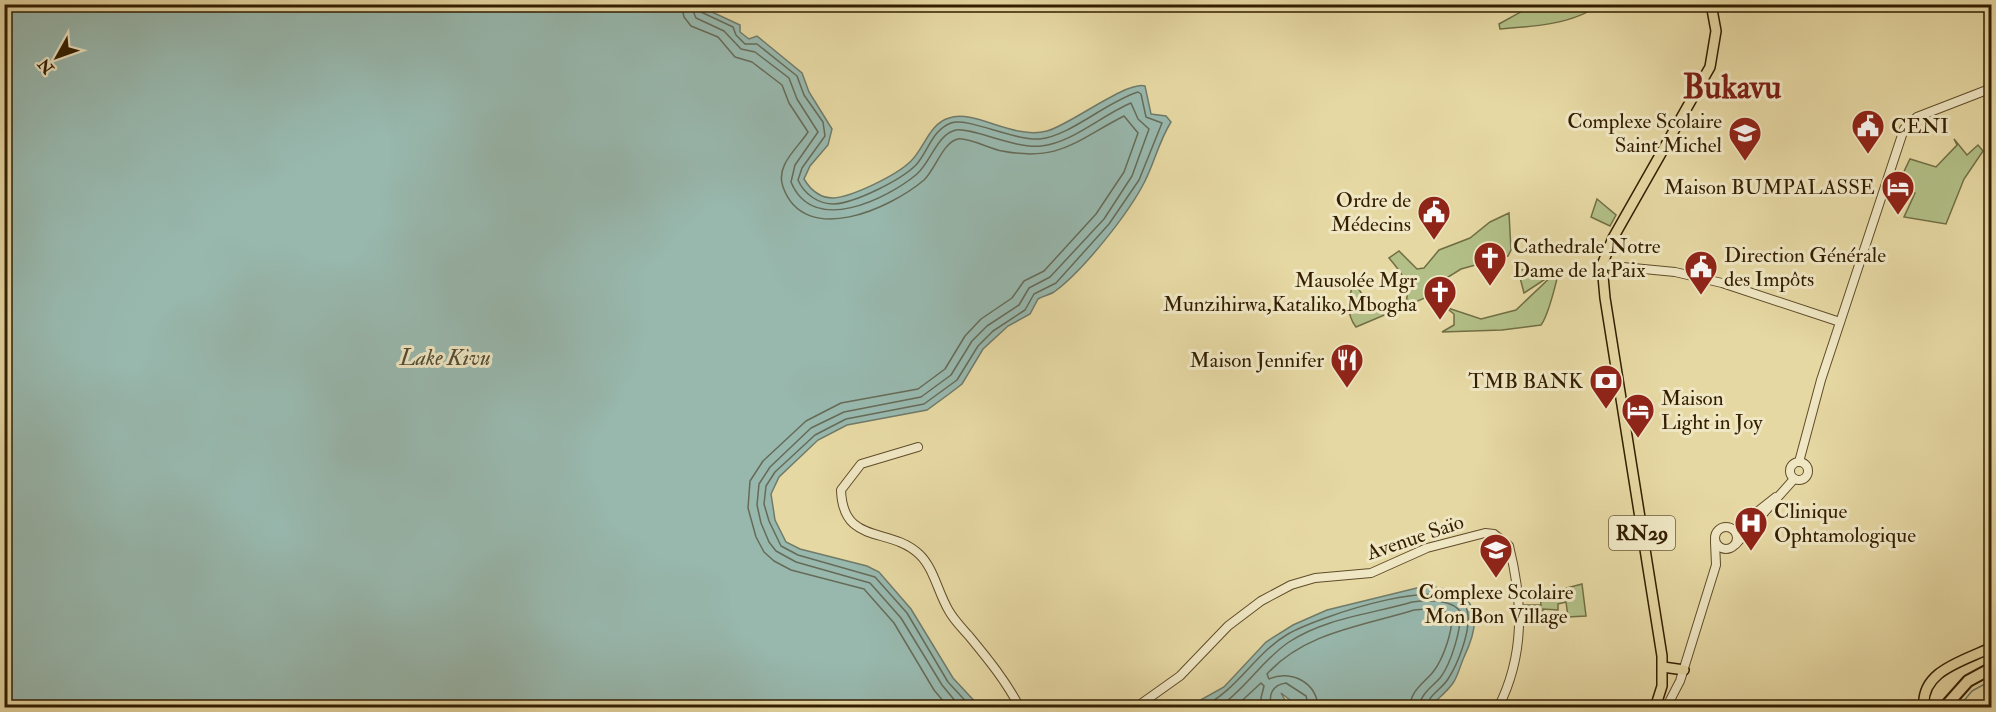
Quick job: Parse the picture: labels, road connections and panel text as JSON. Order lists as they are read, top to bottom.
{
  "streets": {
    "main road": ["RN29"],
    "street": ["Avenue Saïo"]
  },
  "districts": ["Bukavu"],
  "water": ["Lake Kivu"],
  "places": {
    "public building": ["CENI", "Ordre de Médecins", "Direction Générale des Impôts"],
    "school or university": ["Complexe Scolaire Saint Michel", "Complexe Scolaire Mon Bon Village"],
    "hotel": ["Maison BUMPALASSE", "Maison Light in Joy"],
    "church": ["Cathedrale Notre Dame de la Paix", "Mausolée Mgr Munzihirwa,Kataliko,Mbogha"],
    "restaurant": ["Maison Jennifer"],
    "bank": ["TMB BANK"],
    "hospital": ["Clinique Ophtamologique"]
  },
  "north": "bottom left"
}
